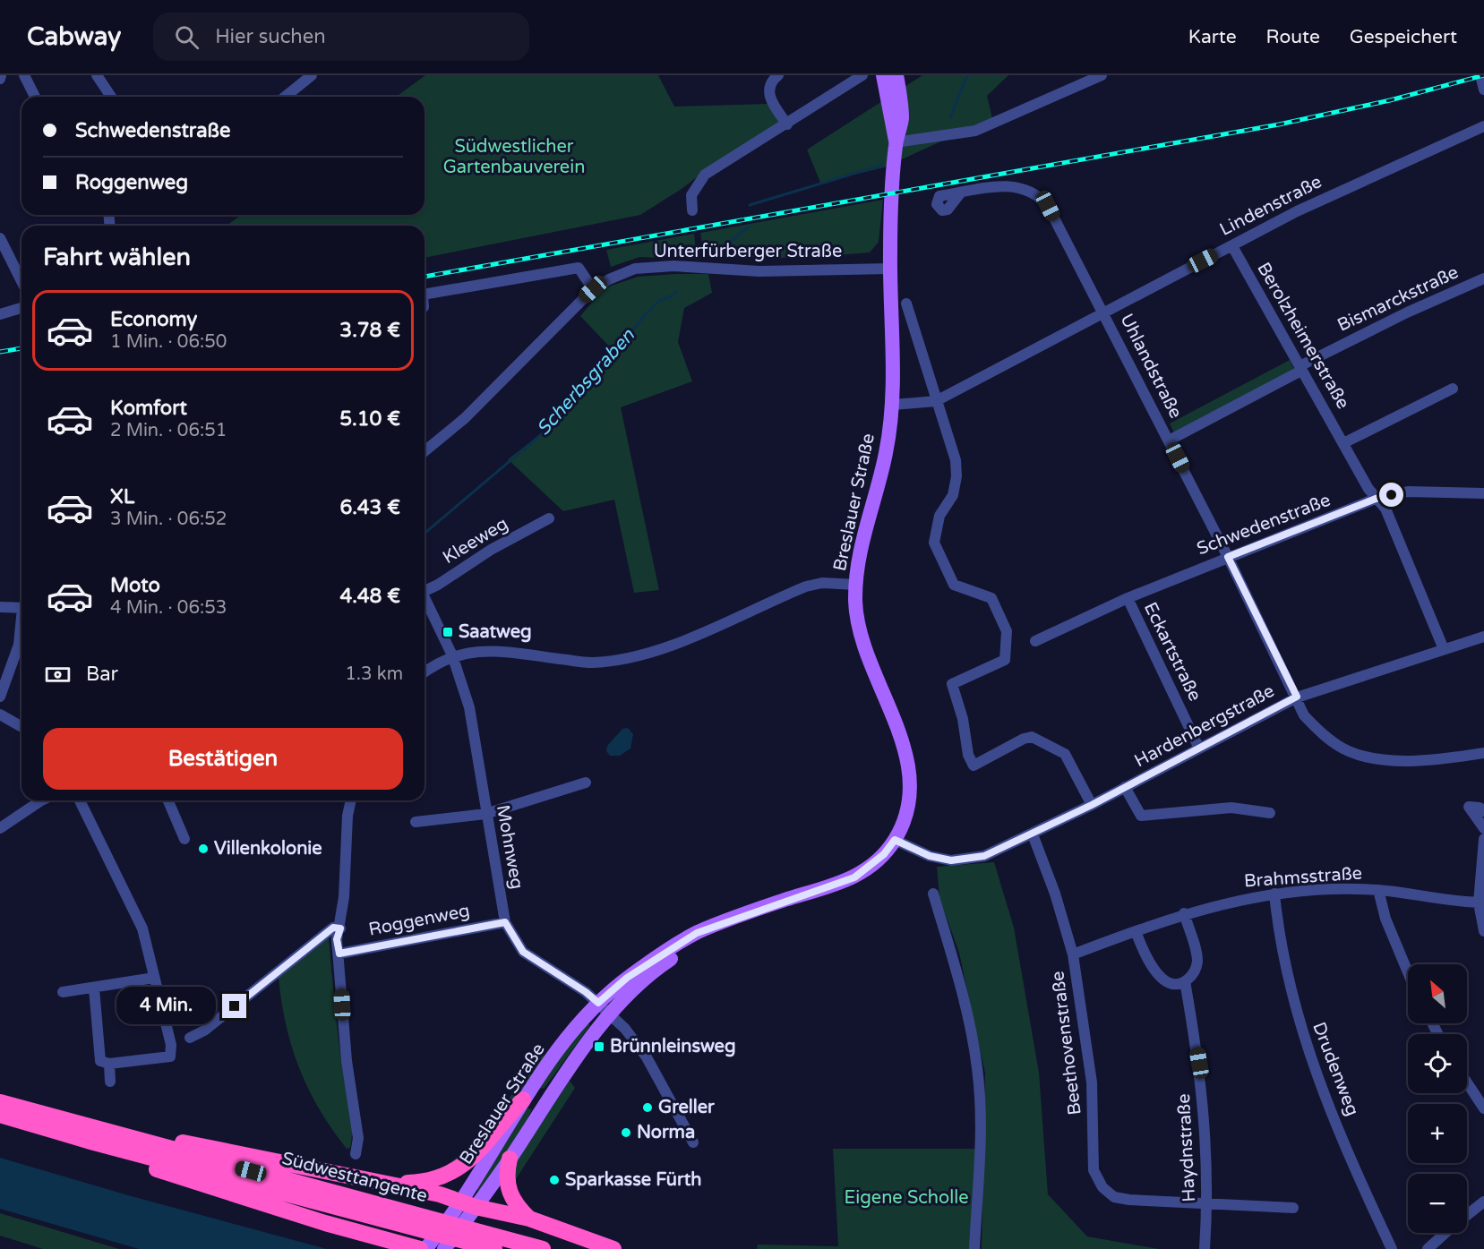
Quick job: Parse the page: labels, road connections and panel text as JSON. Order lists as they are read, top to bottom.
{
  "streets": {
    "highway": ["Südwesttangente"],
    "main road": ["Breslauer Straße"],
    "street": [
      "Lindenstraße",
      "Unterfürberger Straße",
      "Bismarckstraße",
      "Berolzheimerstraße",
      "Uhlandstraße",
      "Schwedenstraße",
      "Kleeweg",
      "Eckartstraße",
      "Hardenbergstraße",
      "Mohnweg",
      "Brahmsstraße",
      "Roggenweg",
      "Beethovenstraße",
      "Drudenweg",
      "Haydnstraße"
    ]
  },
  "crossings": [
    ["Lindenstraße", "Berolzheimerstraße"],
    ["Lindenstraße", "Uhlandstraße"],
    ["Lindenstraße", "Breslauer Straße"],
    ["Unterfürberger Straße", "Breslauer Straße"],
    ["Bismarckstraße", "Berolzheimerstraße"],
    ["Bismarckstraße", "Uhlandstraße"],
    ["Berolzheimerstraße", "Schwedenstraße"],
    ["Berolzheimerstraße", "Hardenbergstraße"],
    ["Uhlandstraße", "Schwedenstraße"],
    ["Uhlandstraße", "Hardenbergstraße"],
    ["Breslauer Straße", "Hardenbergstraße"],
    ["Breslauer Straße", "Mohnweg"],
    ["Schwedenstraße", "Eckartstraße"],
    ["Eckartstraße", "Hardenbergstraße"],
    ["Hardenbergstraße", "Beethovenstraße"],
    ["Mohnweg", "Roggenweg"],
    ["Brahmsstraße", "Beethovenstraße"],
    ["Brahmsstraße", "Drudenweg"],
    ["Beethovenstraße", "Haydnstraße"]
  ],
  "water": ["Scherbsgraben"],
  "parks": ["Südwestlicher Gartenbauverein", "Eigene Scholle"],
  "places": {
    "transit": ["Saatweg", "Brünnleinsweg"],
    "other": [
      "Villenkolonie",
      "Greller",
      "Norma",
      "Sparkasse Fürth"
    ]
  },
  "north": "top left",
  "page": {
    "header": "Cabway",
    "search": "Hier suchen",
    "nav": ["Karte", "Route", "Gespeichert"],
    "banner": ["Schwedenstraße", "Roggenweg"],
    "heading": "Fahrt wählen",
    "list": [
      {
        "name": "Economy",
        "note": "1 Min. · 06:50",
        "value": "3.78 €"
      },
      {
        "name": "Komfort",
        "note": "2 Min. · 06:51",
        "value": "5.10 €"
      },
      {
        "name": "XL",
        "note": "3 Min. · 06:52",
        "value": "6.43 €"
      },
      {
        "name": "Moto",
        "note": "4 Min. · 06:53",
        "value": "4.48 €"
      }
    ],
    "pay": ["Bar", "1.3 km"],
    "buttons": "Bestätigen",
    "map_buttons": ["+", "−"],
    "bubble": "4 Min."
  }
}
